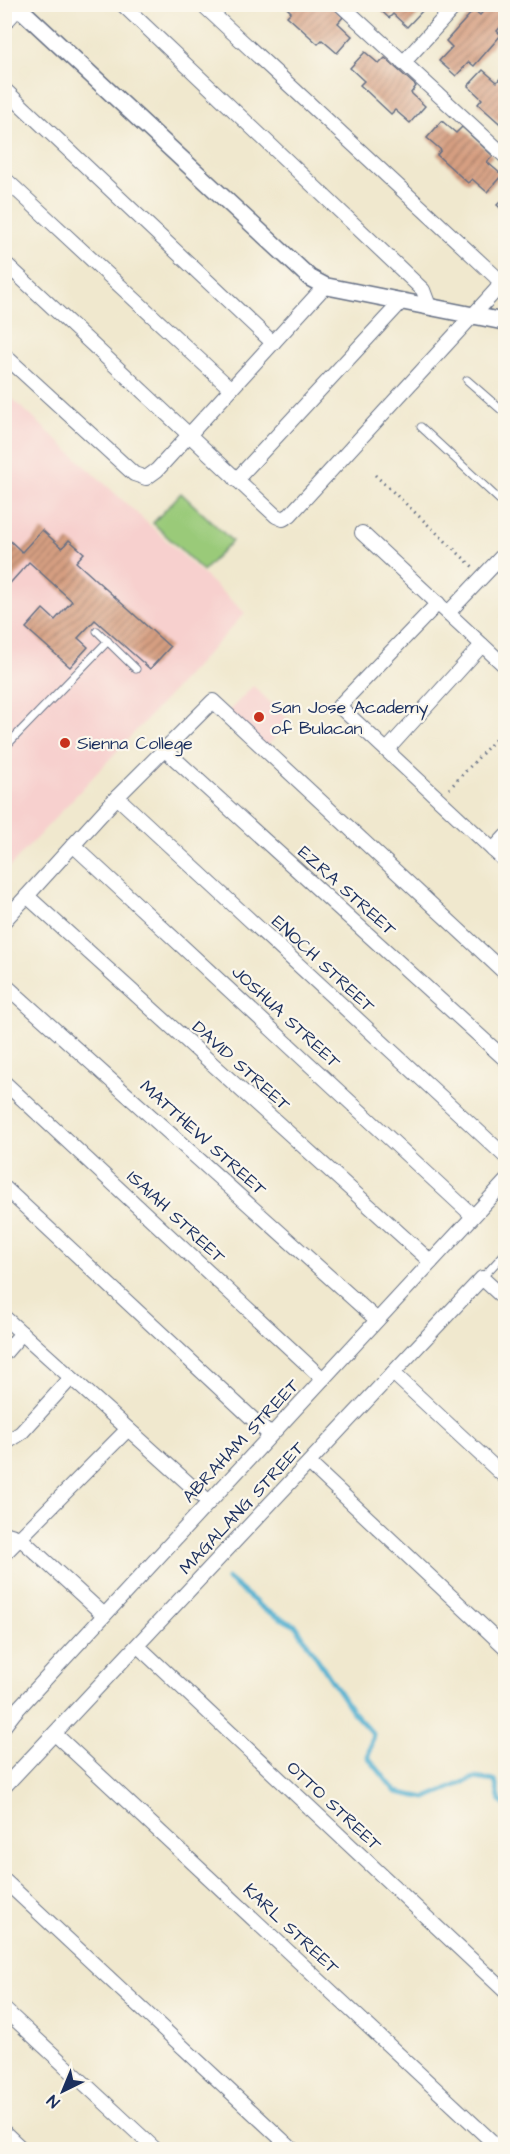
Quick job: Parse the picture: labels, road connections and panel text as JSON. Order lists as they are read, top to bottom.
{
  "streets": {
    "street": [
      "EZRA STREET",
      "ENOCH STREET",
      "JOSHUA STREET",
      "DAVID STREET",
      "MATTHEW STREET",
      "ISAIAH STREET",
      "ABRAHAM STREET",
      "MAGALANG STREET",
      "OTTO STREET",
      "KARL STREET"
    ]
  },
  "crossings": [
    ["JOSHUA STREET", "ABRAHAM STREET"],
    ["DAVID STREET", "ABRAHAM STREET"],
    ["MATTHEW STREET", "ABRAHAM STREET"],
    ["ISAIAH STREET", "ABRAHAM STREET"],
    ["MAGALANG STREET", "OTTO STREET"],
    ["MAGALANG STREET", "KARL STREET"]
  ],
  "places": ["San Jose Academy of Bulacan", "Sienna College"],
  "north": "bottom left"
}
